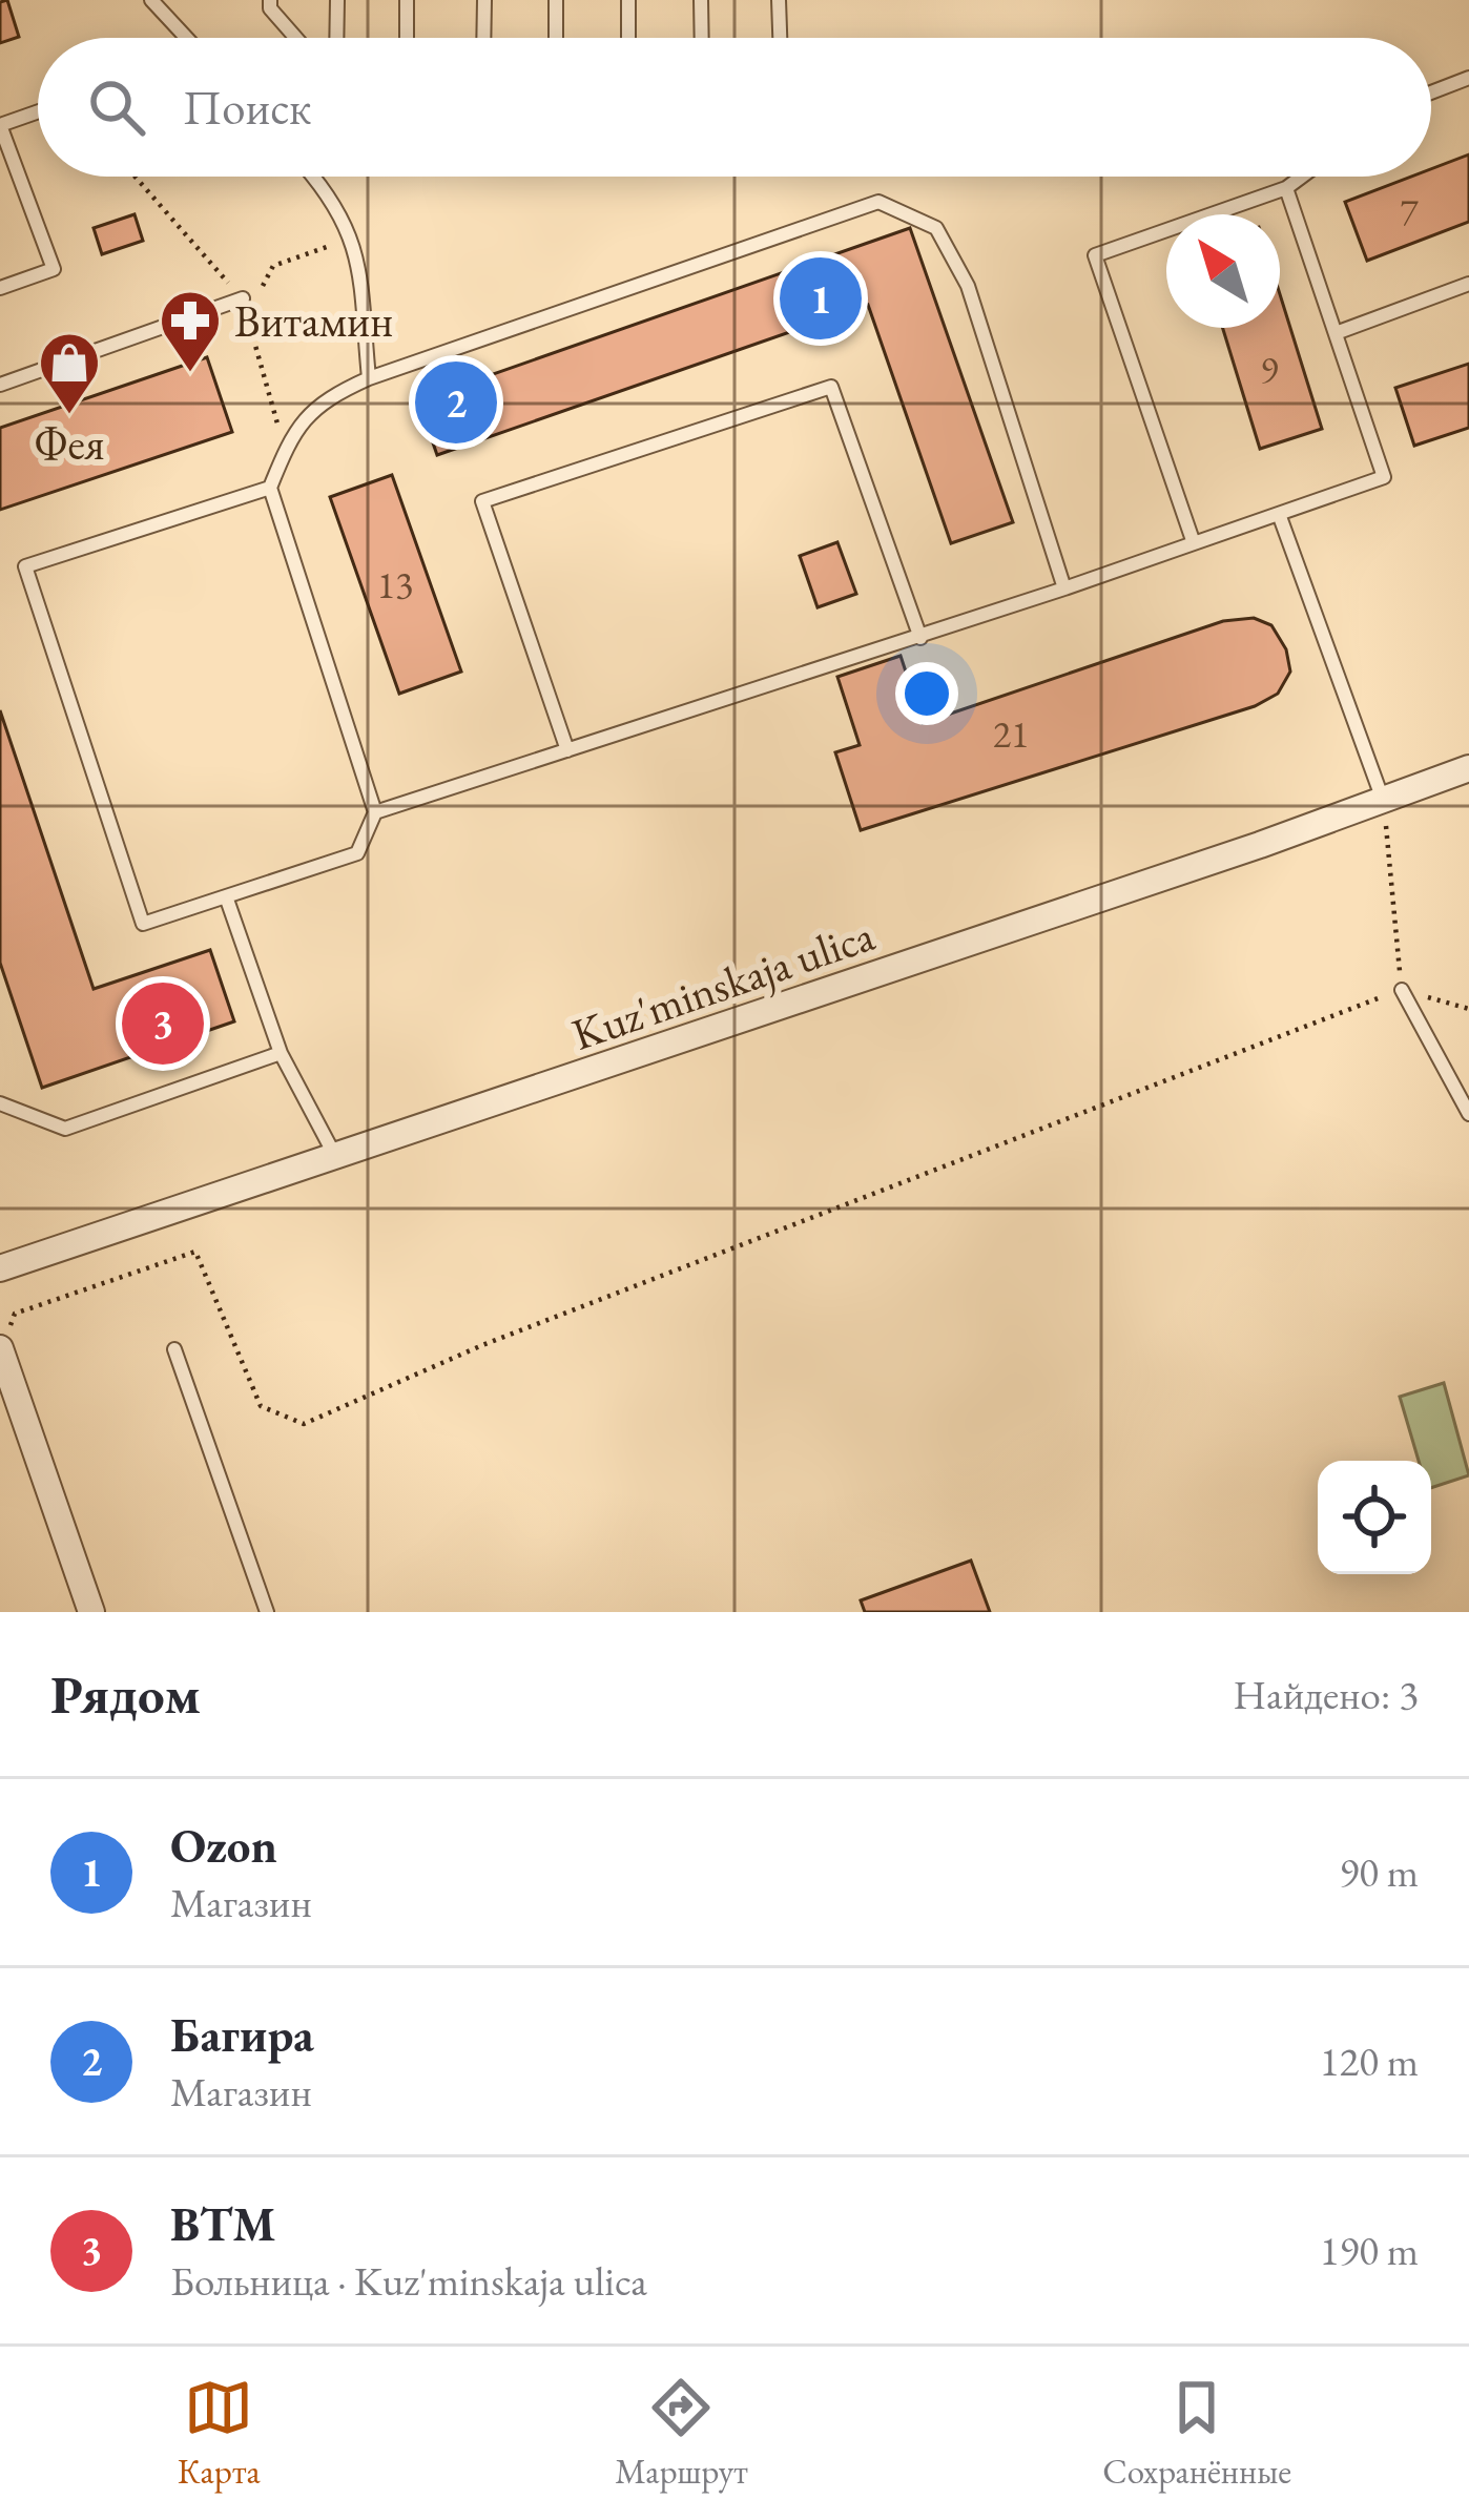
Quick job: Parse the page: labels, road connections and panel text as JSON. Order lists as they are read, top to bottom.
{
  "streets": {
    "street": ["Kuz'minskaja ulica"]
  },
  "places": {
    "pharmacy": ["Витамин"],
    "shop": ["Фея"]
  },
  "house_numbers": [
    "7",
    "9",
    "13",
    "21"
  ],
  "north": "top left",
  "page": {
    "search": "Поиск",
    "pins": ["1", "2", "3"],
    "heading": ["Рядом", "Найдено: 3"],
    "list": [
      {
        "mark": "1",
        "name": "Ozon",
        "note": "Магазин",
        "value": "90 m"
      },
      {
        "mark": "2",
        "name": "Багира",
        "note": "Магазин",
        "value": "120 m"
      },
      {
        "mark": "3",
        "name": "ВТМ",
        "note": "Больница · Kuz'minskaja ulica",
        "value": "190 m"
      }
    ],
    "nav": ["Карта", "Маршрут", "Сохранённые"]
  }
}
